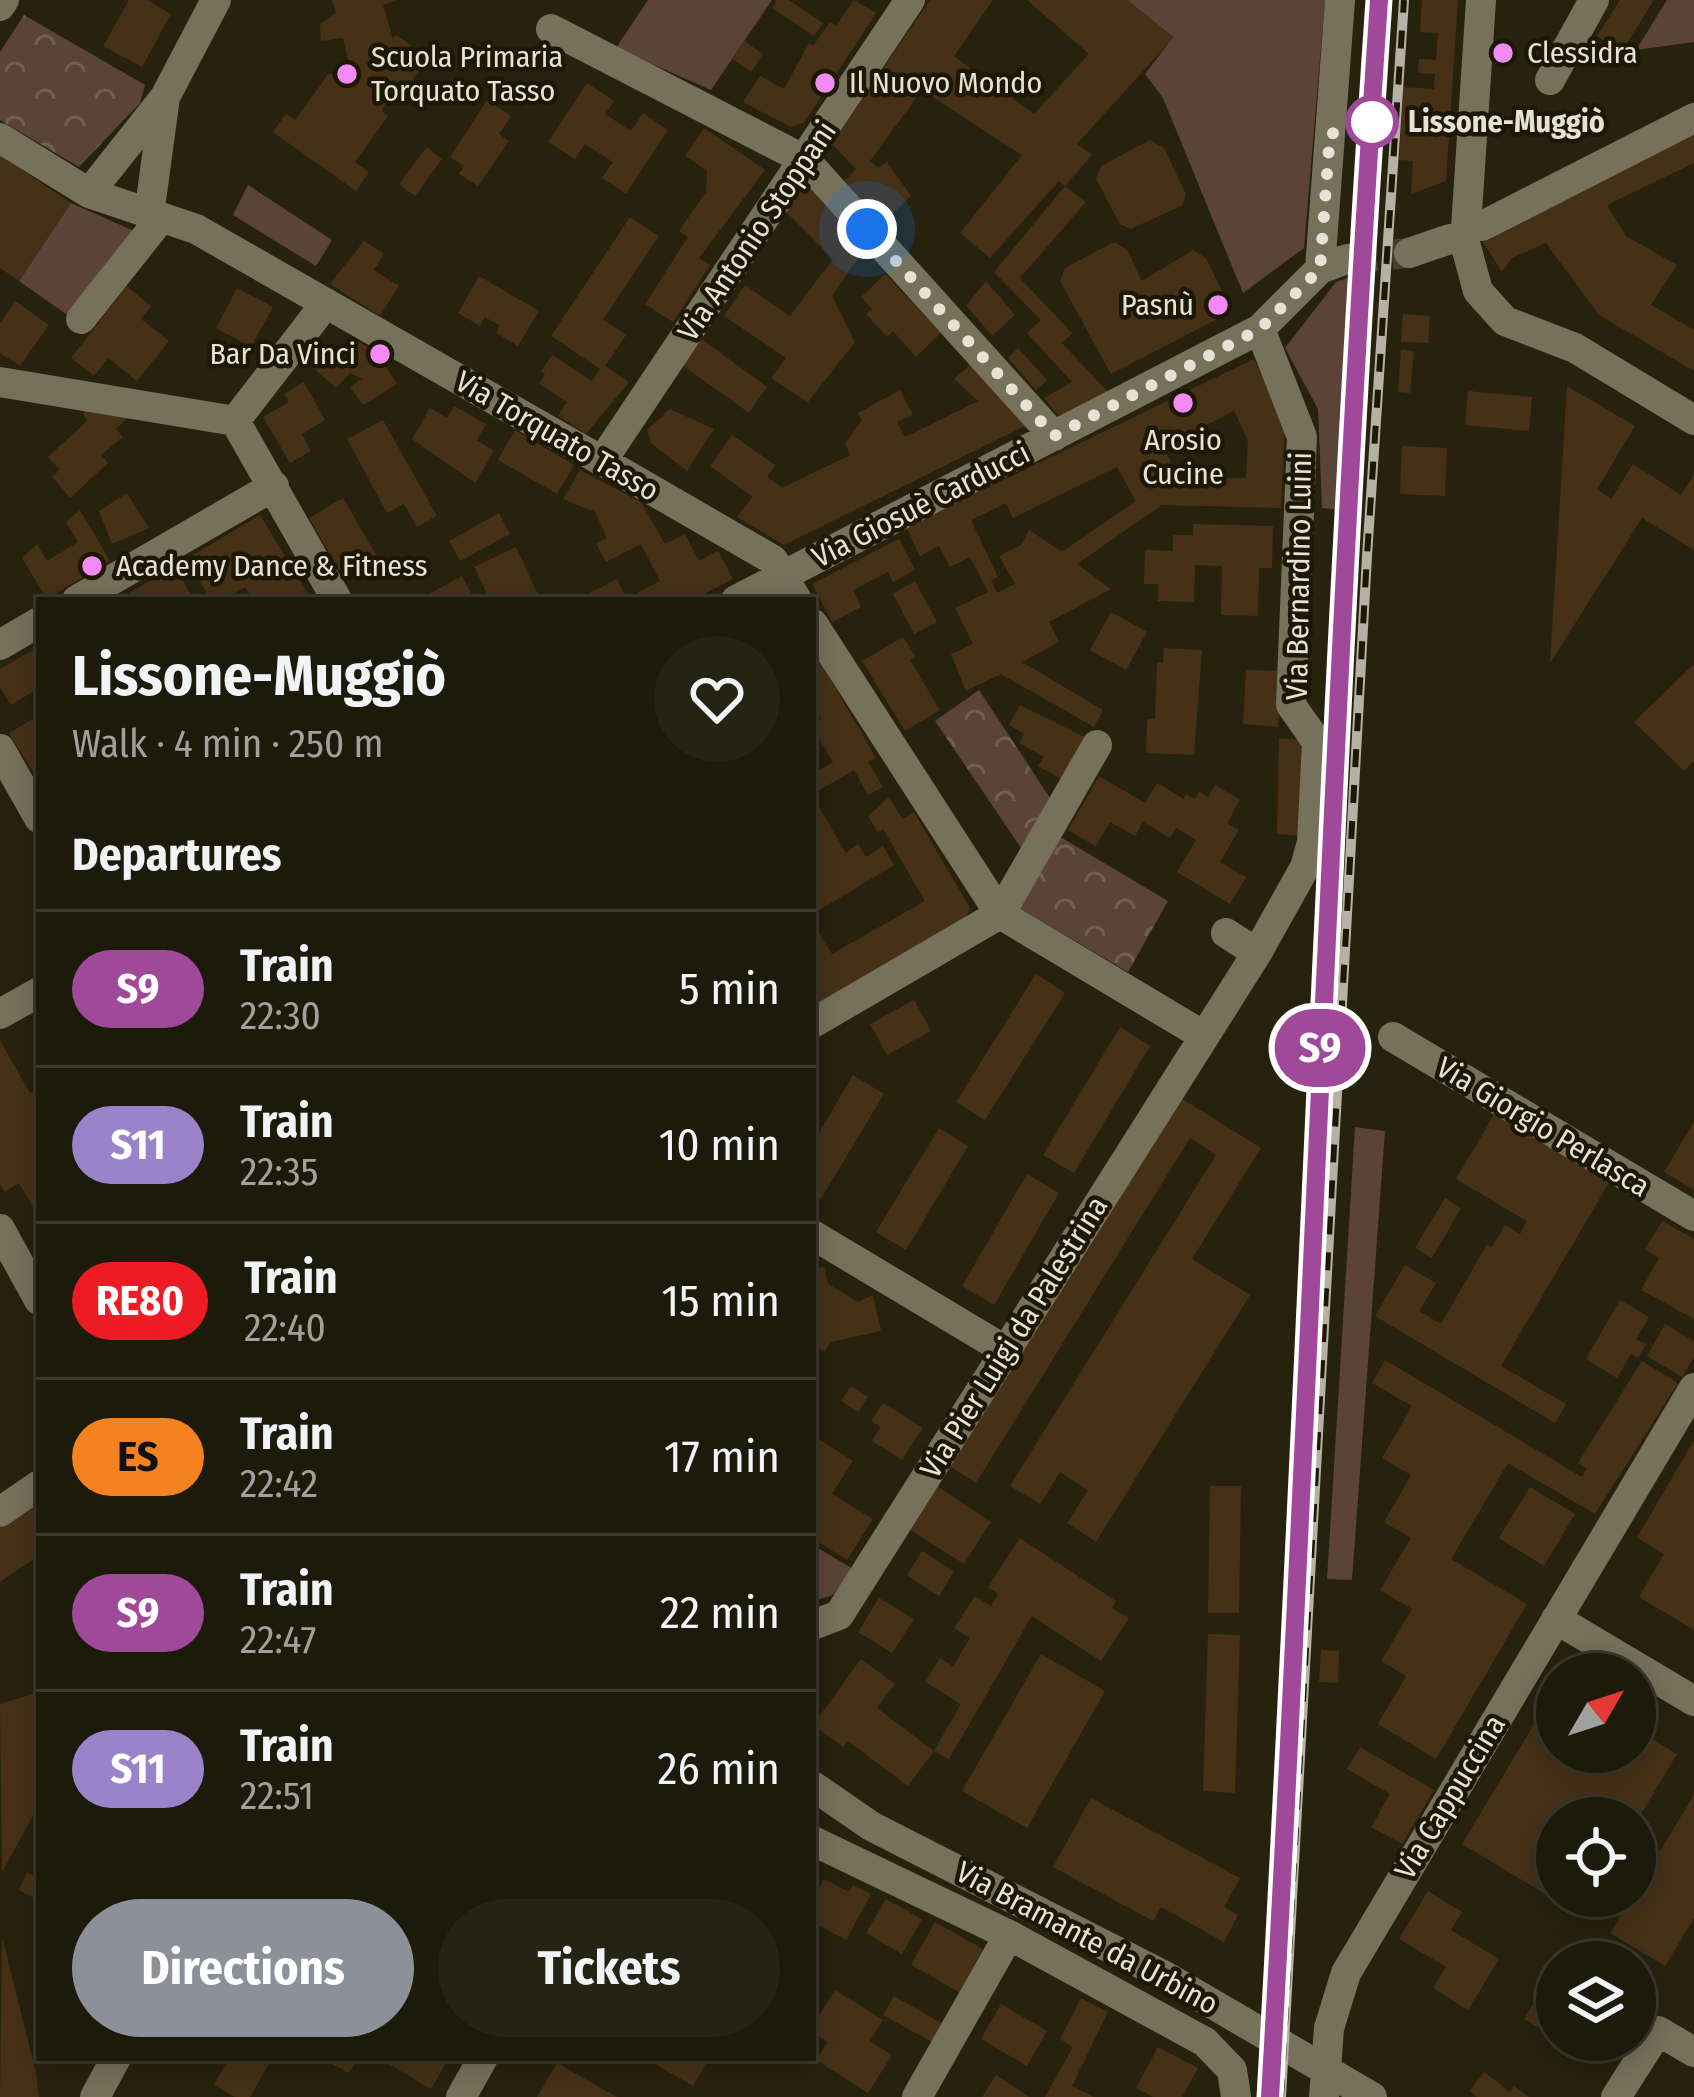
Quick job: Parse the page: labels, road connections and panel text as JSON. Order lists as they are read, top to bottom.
{
  "streets": {
    "street": [
      "Via Antonio Stoppani",
      "Via Torquato Tasso",
      "Via Giosuè Carducci",
      "Via Bernardino Luini",
      "Via Giorgio Perlasca",
      "Via Pier Luigi da Palestrina",
      "Via Cappuccina",
      "Via Bramante da Urbino"
    ]
  },
  "crossings": [
    ["Via Antonio Stoppani", "Via Torquato Tasso"],
    ["Via Torquato Tasso", "Via Giosuè Carducci"],
    ["Via Giosuè Carducci", "Via Bernardino Luini"],
    ["Via Bernardino Luini", "Via Pier Luigi da Palestrina"]
  ],
  "places": [
    "Clessidra",
    "Scuola Primaria Torquato Tasso",
    "Il Nuovo Mondo",
    "Lissone-Muggiò",
    "Pasnù",
    "Bar Da Vinci",
    "Arosio Cucine",
    "Academy Dance & Fitness"
  ],
  "north": "top right",
  "page": {
    "on_map": "S9",
    "heading": [
      ["Lissone-Muggiò", "Walk · 4 min · 250 m"],
      "Departures"
    ],
    "list": [
      {
        "mark": "S9",
        "name": "Train",
        "note": "22:30",
        "value": "5 min"
      },
      {
        "mark": "S11",
        "name": "Train",
        "note": "22:35",
        "value": "10 min"
      },
      {
        "mark": "RE80",
        "name": "Train",
        "note": "22:40",
        "value": "15 min"
      },
      {
        "mark": "ES",
        "name": "Train",
        "note": "22:42",
        "value": "17 min"
      },
      {
        "mark": "S9",
        "name": "Train",
        "note": "22:47",
        "value": "22 min"
      },
      {
        "mark": "S11",
        "name": "Train",
        "note": "22:51",
        "value": "26 min"
      }
    ],
    "buttons": ["Directions", "Tickets"]
  }
}
